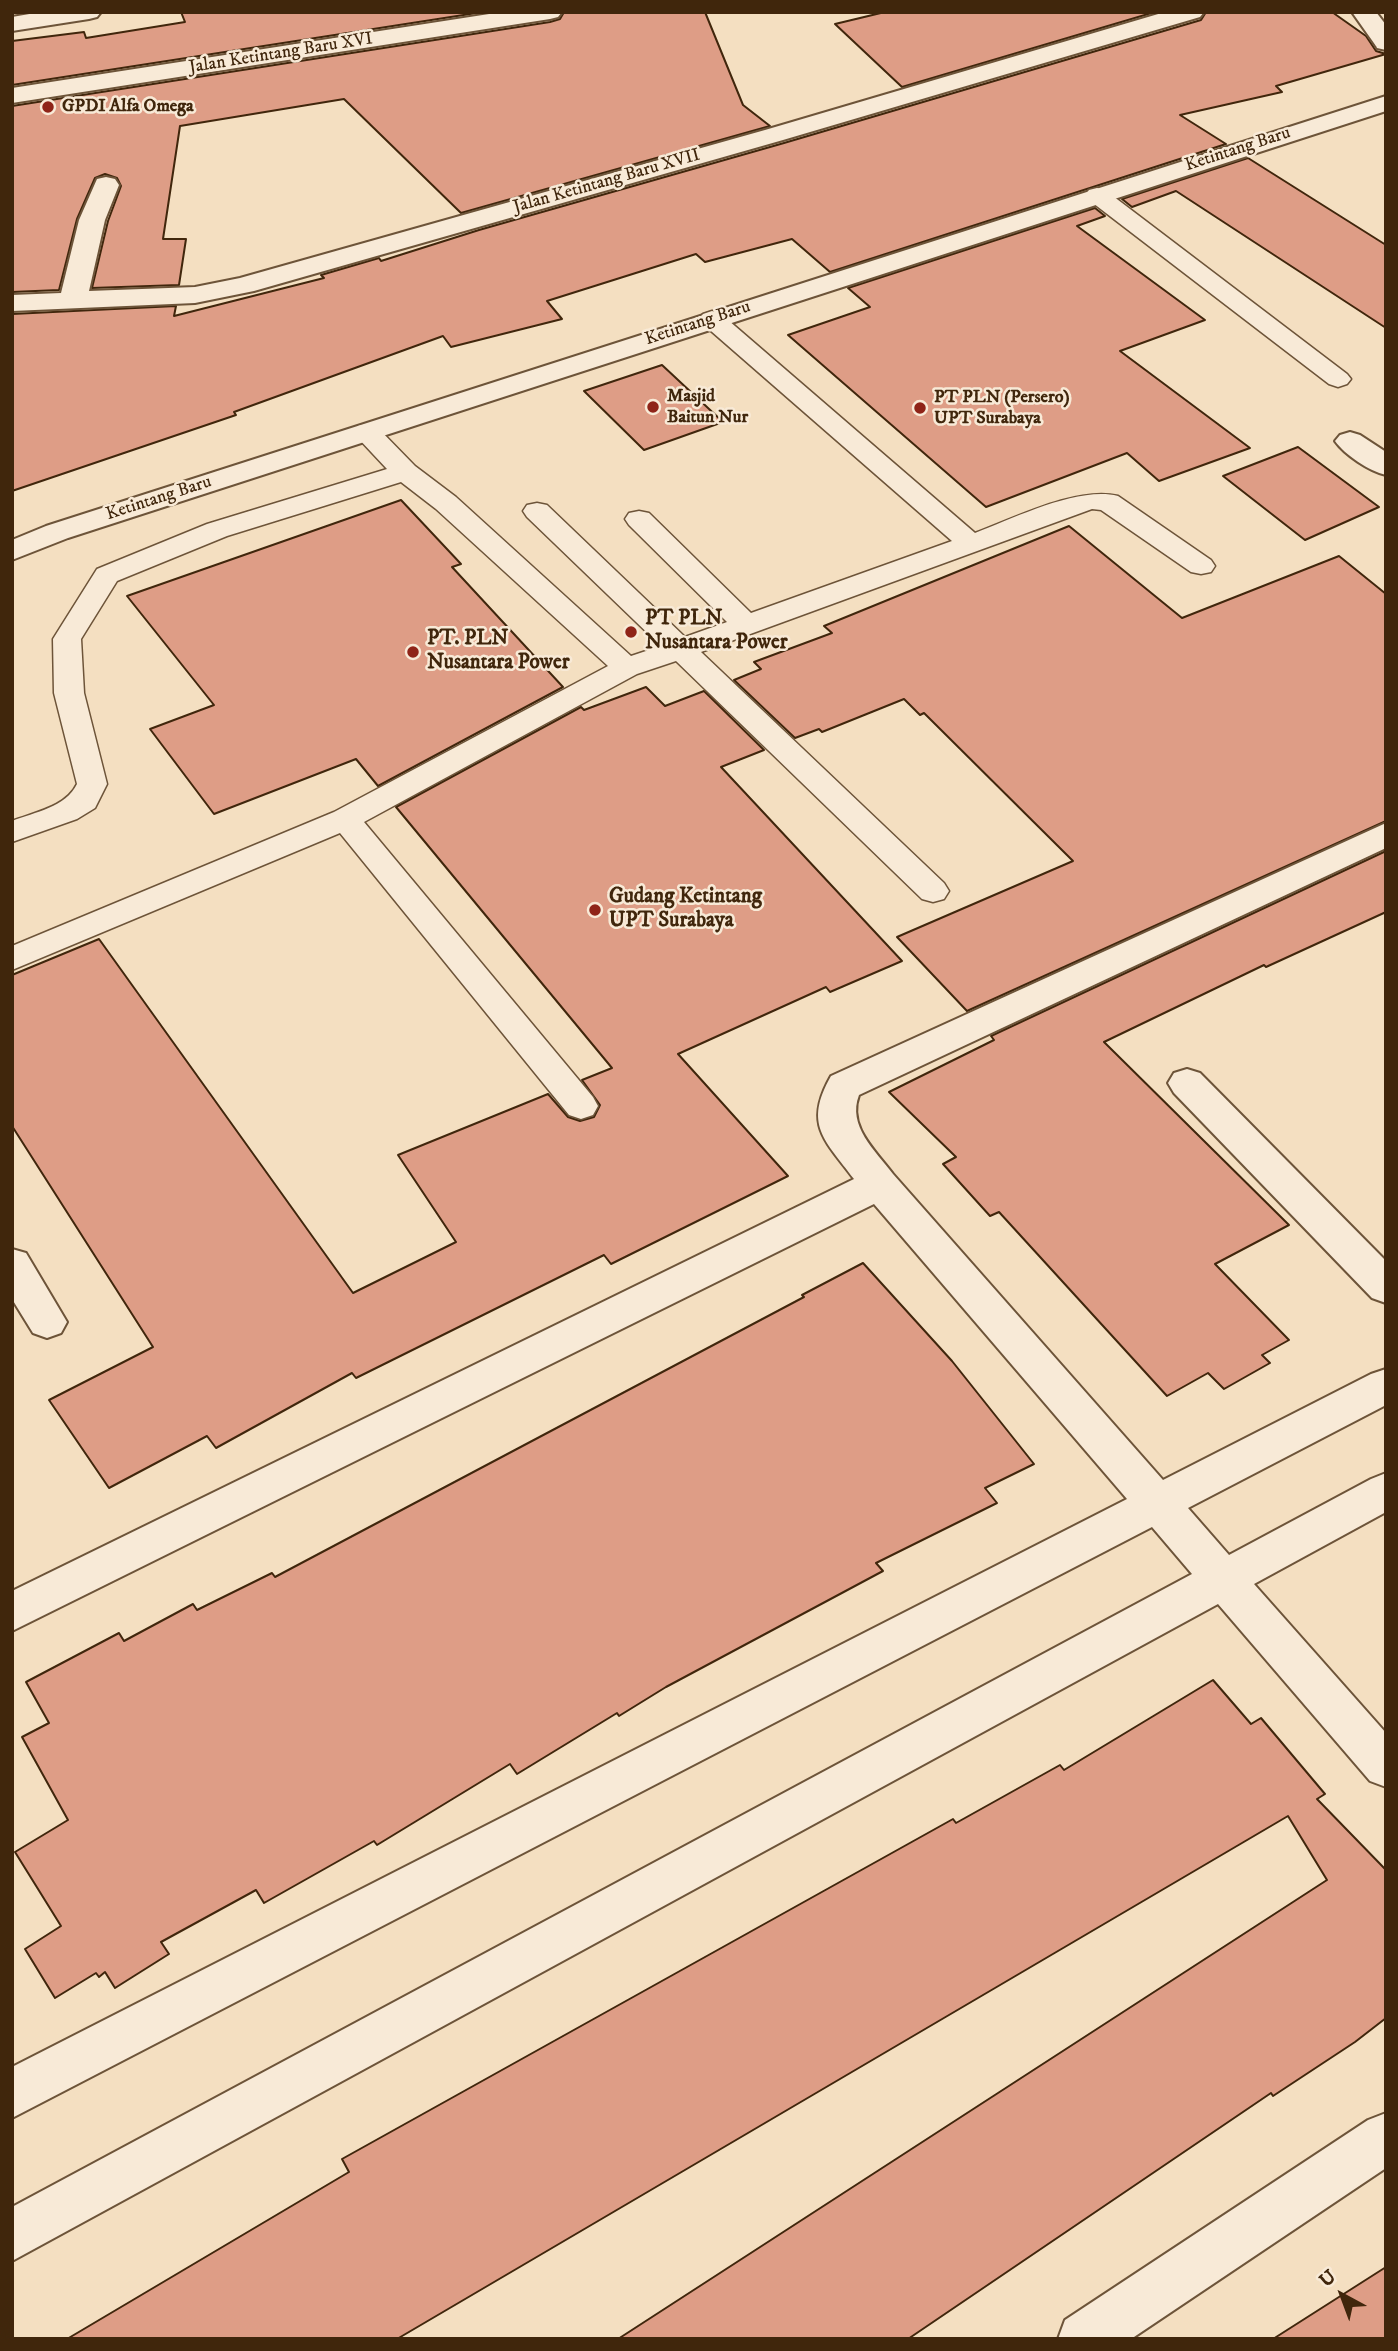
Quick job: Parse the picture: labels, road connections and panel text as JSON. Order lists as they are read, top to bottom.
{
  "streets": {
    "street": ["Jalan Ketintang Baru XVI", "Ketintang Baru", "Jalan Ketintang Baru XVII"]
  },
  "places": [
    "GPDI Alfa Omega",
    "Masjid Baitun Nur",
    "PT PLN (Persero) UPT Surabaya",
    "PT PLN Nusantara Power",
    "PT. PLN Nusantara Power",
    "Gudang Ketintang UPT Surabaya"
  ],
  "north": "top left"
}
